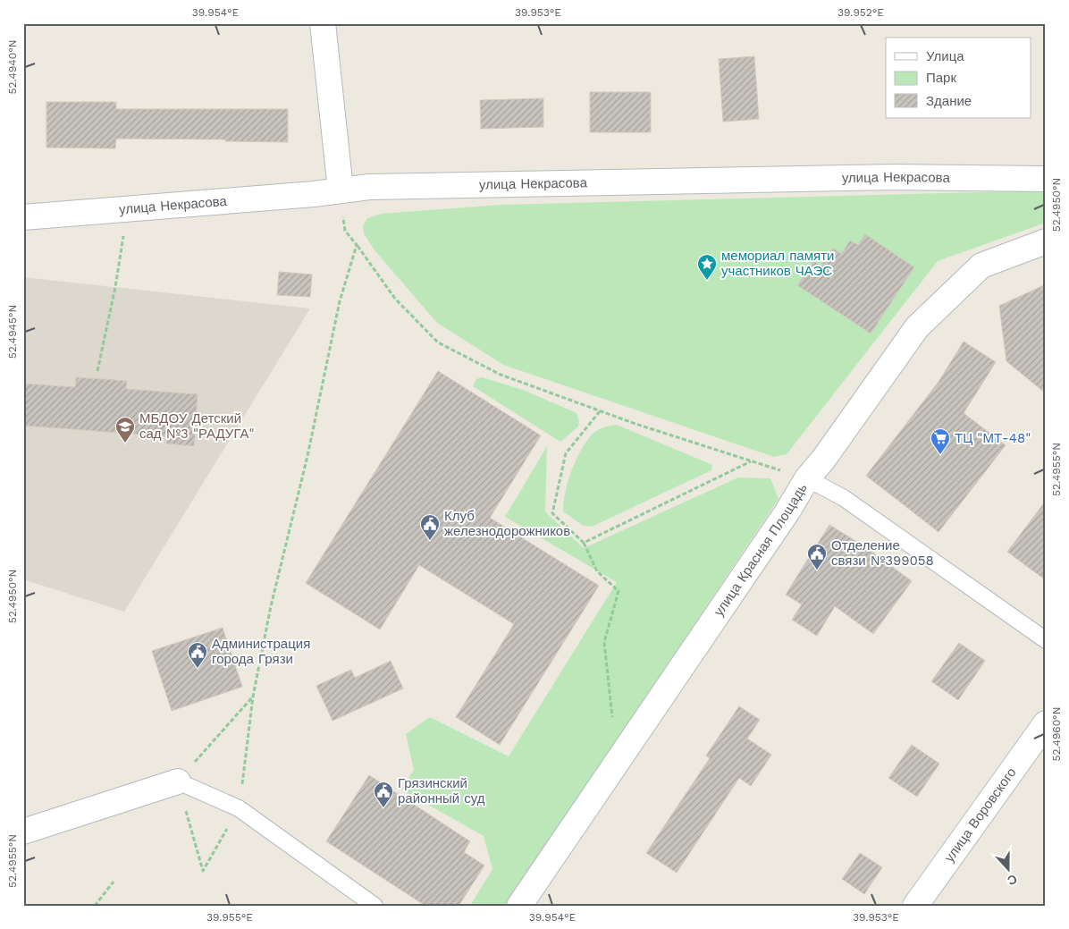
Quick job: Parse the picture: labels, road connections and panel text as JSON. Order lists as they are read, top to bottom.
{
  "streets": {
    "street": ["улица Некрасова", "улица Красная Площадь", "улица Воровского"]
  },
  "places": {
    "place": ["мемориал памяти участников ЧАЭС"],
    "school or university": ["МБДОУ Детский сад №3 \"РАДУГА\""],
    "supermarket": ["ТЦ \"МТ-48\""],
    "public building": [
      "Клуб железнодорожников",
      "Отделение связи №399058",
      "Администрация города Грязи",
      "Грязинский районный суд"
    ]
  },
  "legend": ["Улица", "Парк", "Здание"],
  "north": "bottom",
  "coordinates": [
    "39.954°E",
    "39.953°E",
    "39.952°E",
    "52.4940°N",
    "52.4950°N",
    "52.4945°N",
    "52.4955°N",
    "52.4960°N",
    "39.955°E"
  ]
}
